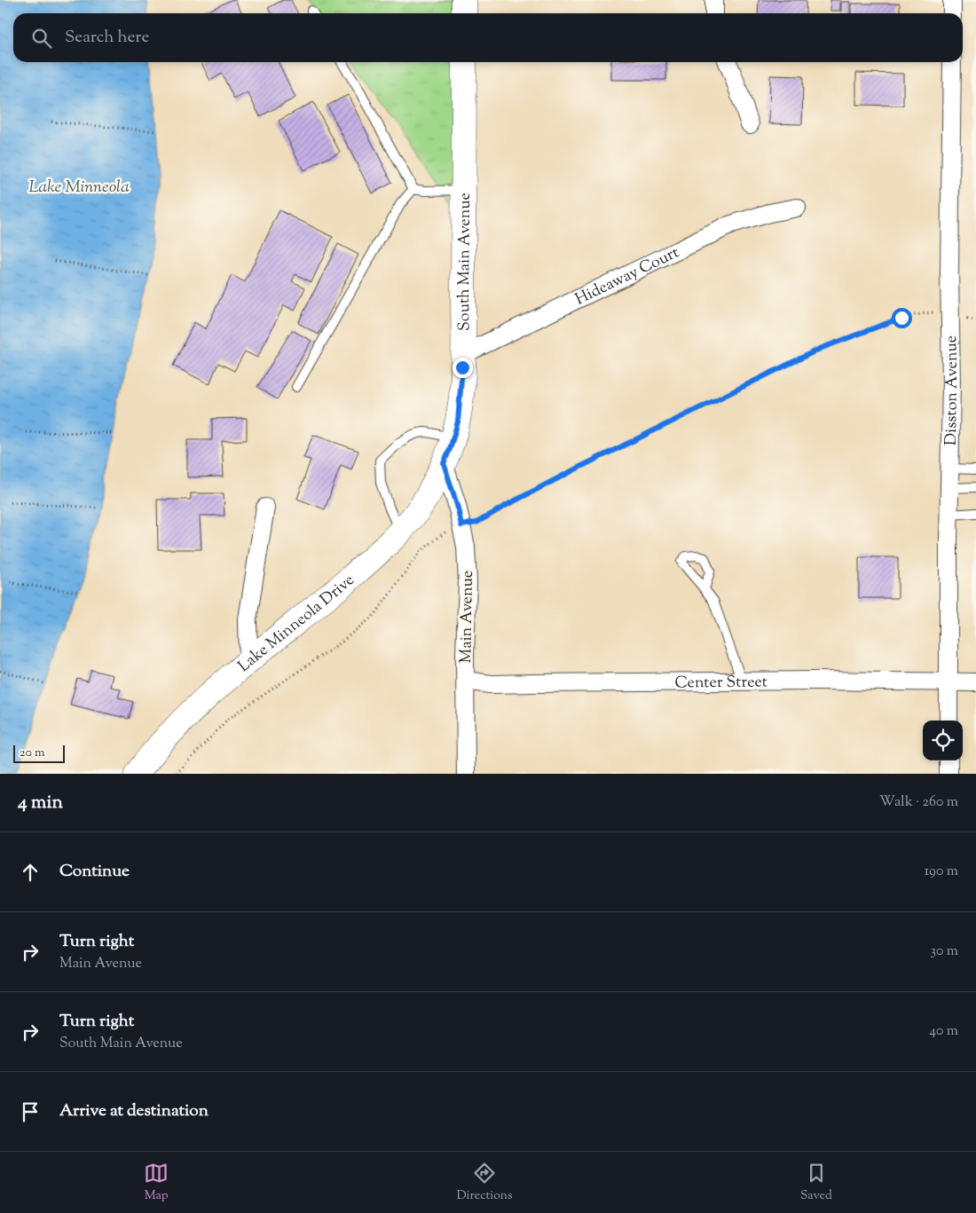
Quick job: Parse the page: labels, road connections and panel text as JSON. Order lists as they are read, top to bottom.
{
  "streets": {
    "street": [
      "South Main Avenue",
      "Hideaway Court",
      "Disston Avenue",
      "Main Avenue",
      "Lake Minneola Drive",
      "Center Street"
    ]
  },
  "crossings": [
    ["South Main Avenue", "Hideaway Court"],
    ["South Main Avenue", "Main Avenue"],
    ["South Main Avenue", "Lake Minneola Drive"],
    ["Disston Avenue", "Center Street"],
    ["Main Avenue", "Lake Minneola Drive"],
    ["Main Avenue", "Center Street"]
  ],
  "water": ["Lake Minneola"],
  "scale_bar": "20 m",
  "page": {
    "search": "Search here",
    "scale": "20 m",
    "heading": ["4 min", "Walk · 260 m"],
    "list": [
      ["Continue", "190 m"],
      ["Turn right", "Main Avenue", "30 m"],
      ["Turn right", "South Main Avenue", "40 m"],
      "Arrive at destination"
    ],
    "nav": ["Map", "Directions", "Saved"]
  }
}
